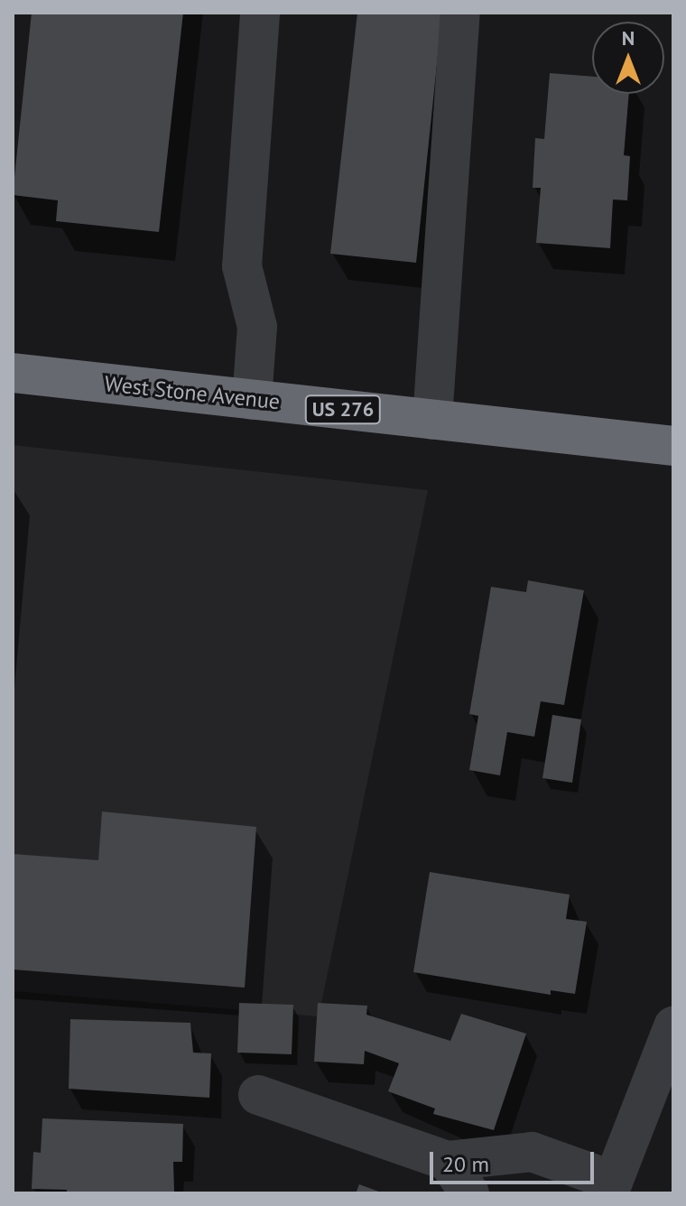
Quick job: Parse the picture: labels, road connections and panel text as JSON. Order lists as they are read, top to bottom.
{
  "streets": {
    "highway": ["West Stone Avenue", "US 276"]
  },
  "scale_bar": "20 m",
  "north": "top"
}
